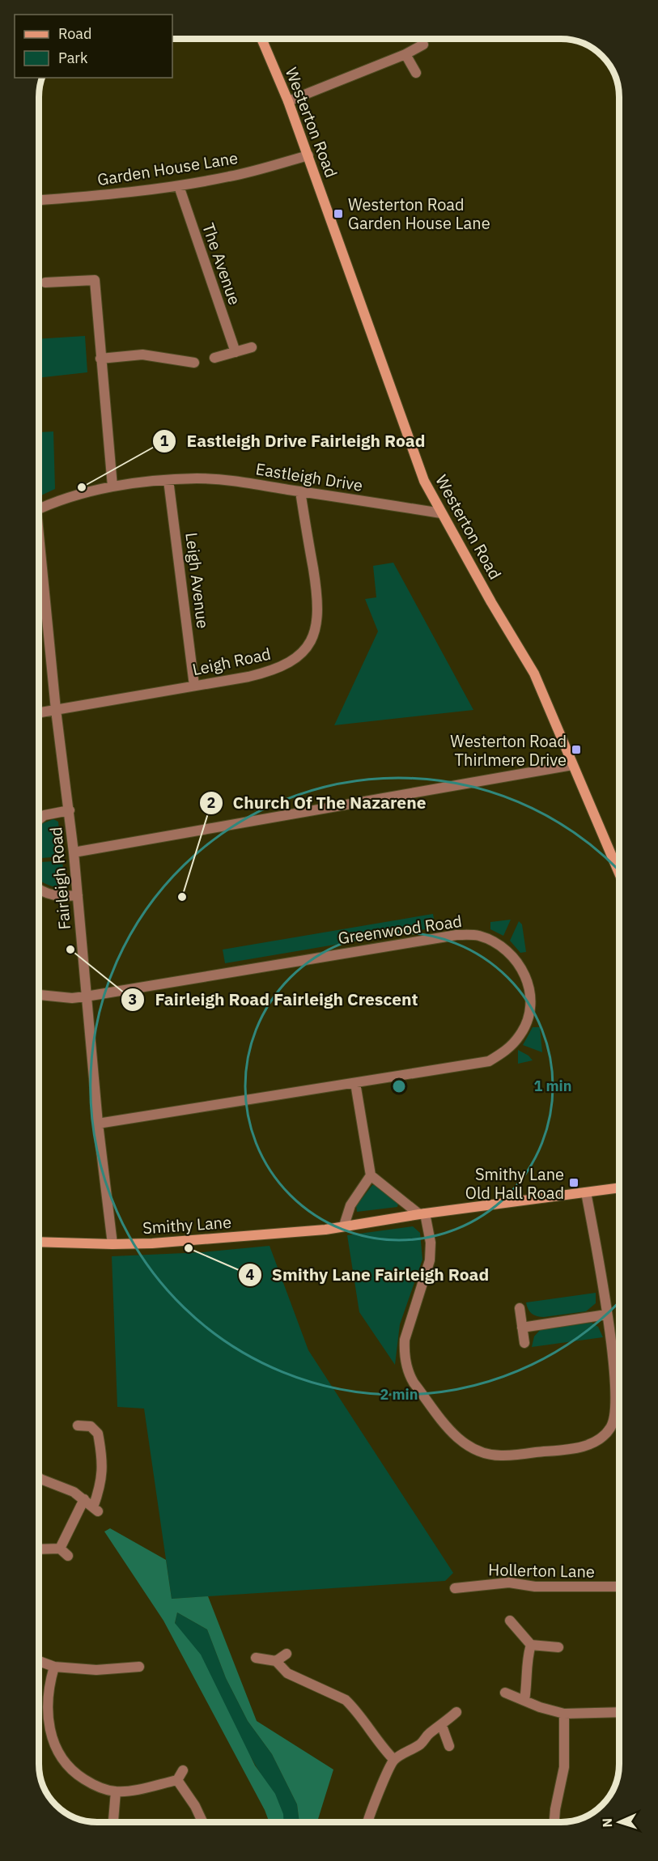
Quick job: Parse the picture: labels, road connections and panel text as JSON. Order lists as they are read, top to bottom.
{
  "streets": {
    "street": [
      "Westerton Road",
      "Garden House Lane",
      "The Avenue",
      "Eastleigh Drive",
      "Leigh Avenue",
      "Leigh Road",
      "Fairleigh Road",
      "Greenwood Road",
      "Smithy Lane",
      "Hollerton Lane"
    ]
  },
  "crossings": [
    ["Westerton Road", "Garden House Lane"],
    ["Westerton Road", "Eastleigh Drive"],
    ["Garden House Lane", "The Avenue"],
    ["Eastleigh Drive", "Leigh Avenue"],
    ["Eastleigh Drive", "Leigh Road"],
    ["Leigh Avenue", "Leigh Road"],
    ["Leigh Road", "Fairleigh Road"],
    ["Fairleigh Road", "Greenwood Road"],
    ["Fairleigh Road", "Smithy Lane"]
  ],
  "places": {
    "transit": ["Westerton Road Garden House Lane", "Westerton Road Thirlmere Drive", "Smithy Lane Old Hall Road"],
    "other": [
      "Eastleigh Drive Fairleigh Road",
      "Church Of The Nazarene",
      "Fairleigh Road Fairleigh Crescent",
      "Smithy Lane Fairleigh Road"
    ]
  },
  "legend": ["Road", "Park"],
  "north": "left",
  "rings": ["1 min", "2 min"]
}
